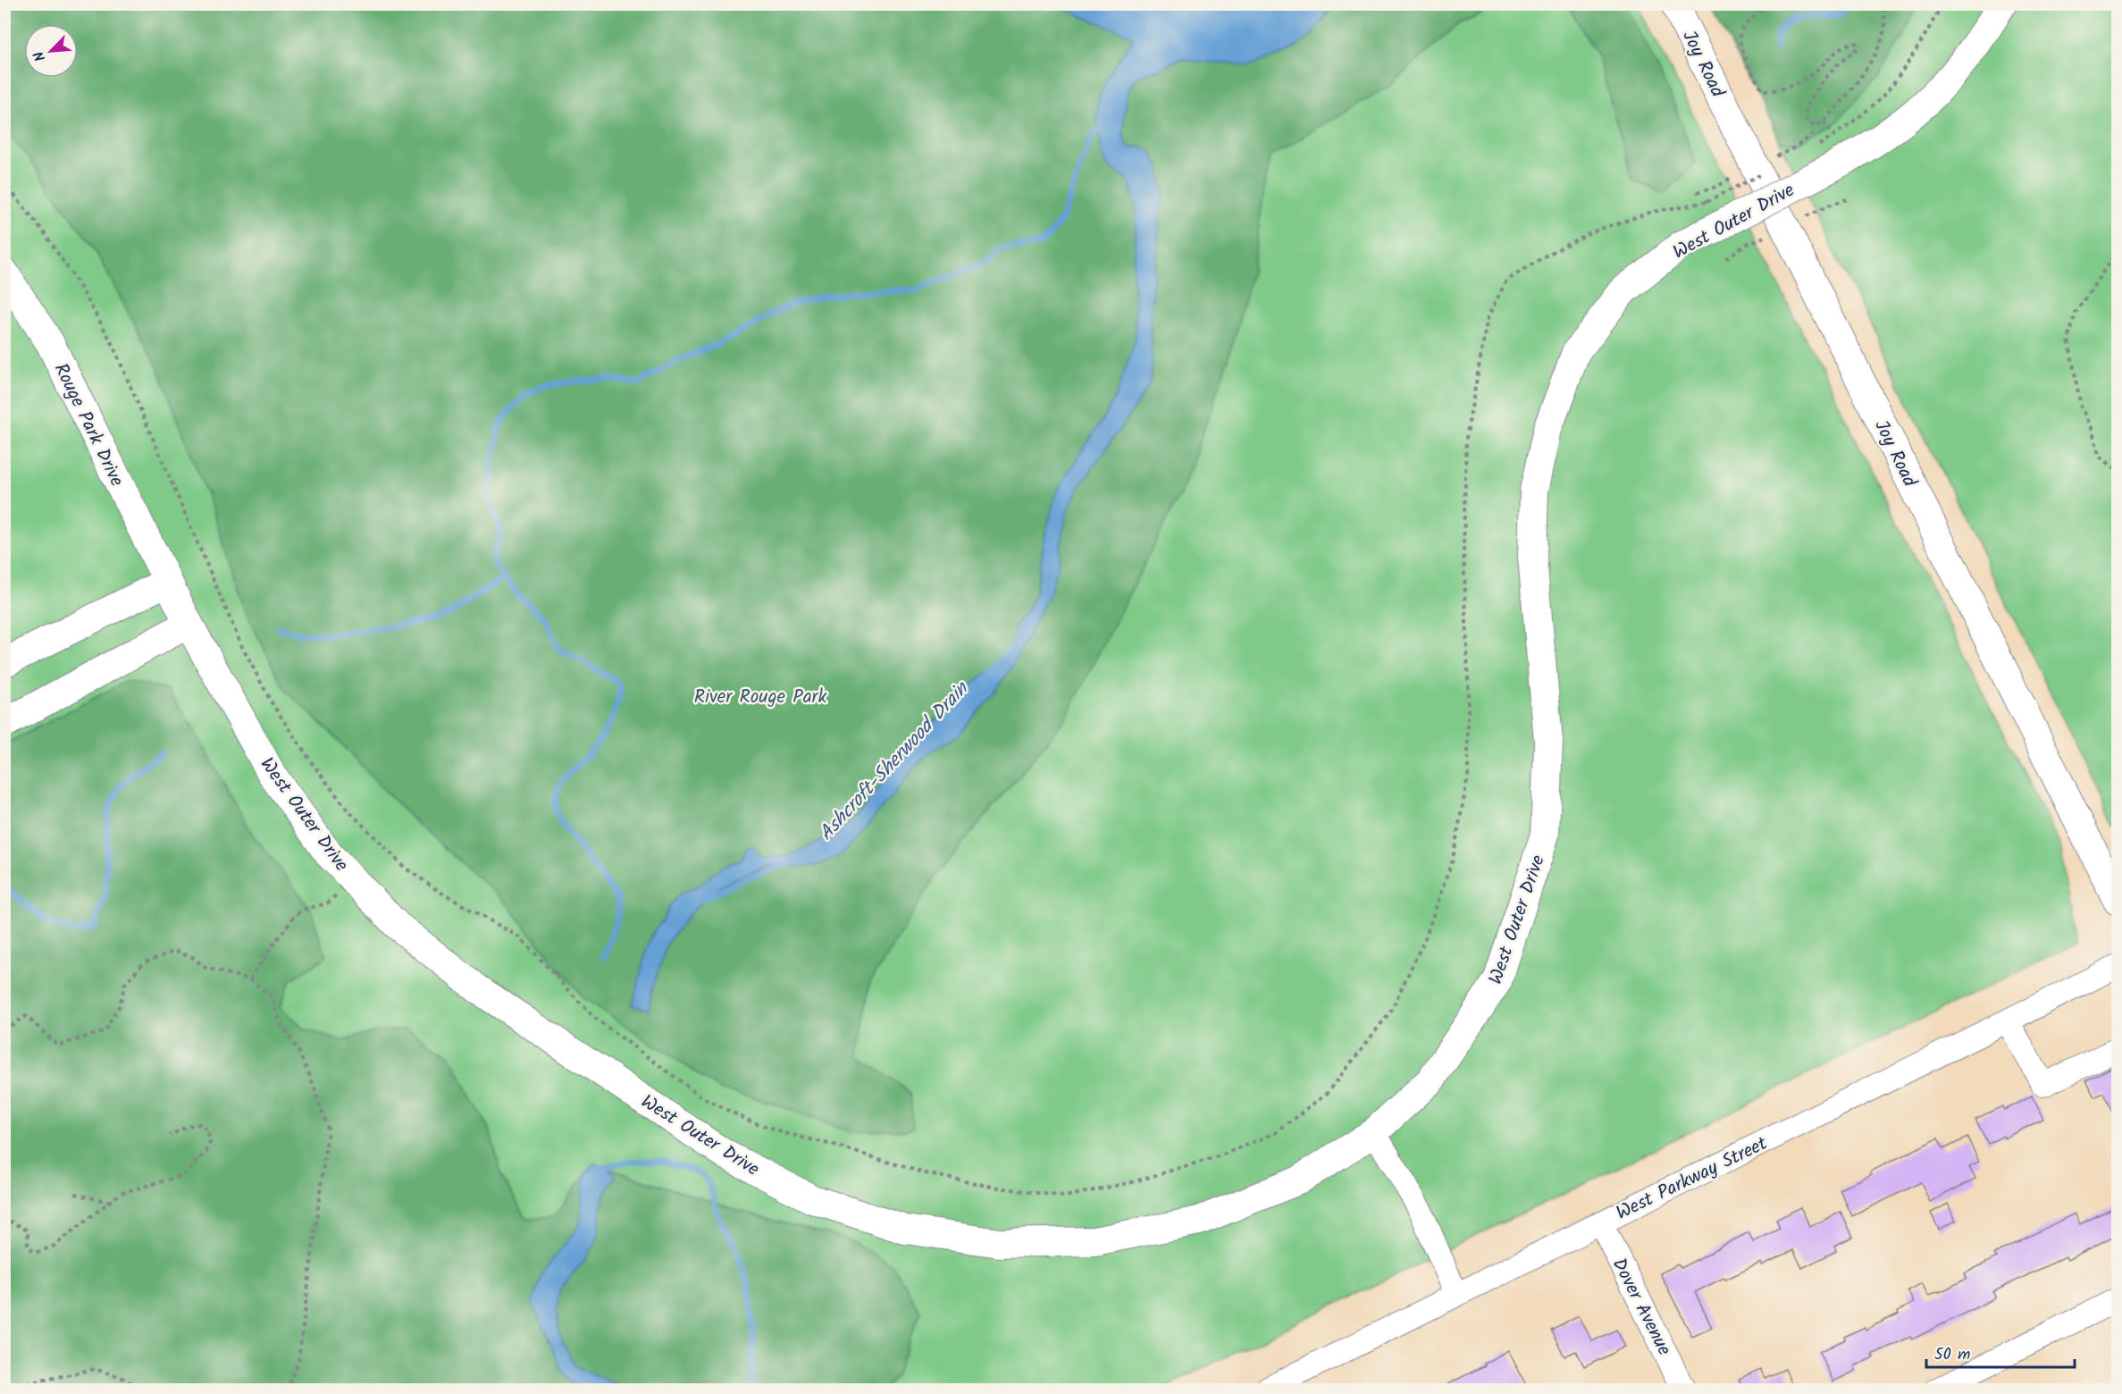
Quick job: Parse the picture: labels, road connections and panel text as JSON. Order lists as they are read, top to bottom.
{
  "streets": {
    "main road": ["Joy Road", "West Outer Drive", "Rouge Park Drive"],
    "street": ["West Parkway Street", "Dover Avenue"]
  },
  "crossings": [
    ["West Outer Drive", "Rouge Park Drive"],
    ["West Parkway Street", "Dover Avenue"]
  ],
  "water": ["Ashcroft-Sherwood Drain"],
  "parks": ["River Rouge Park"],
  "scale_bar": "50 m",
  "north": "bottom left"
}
